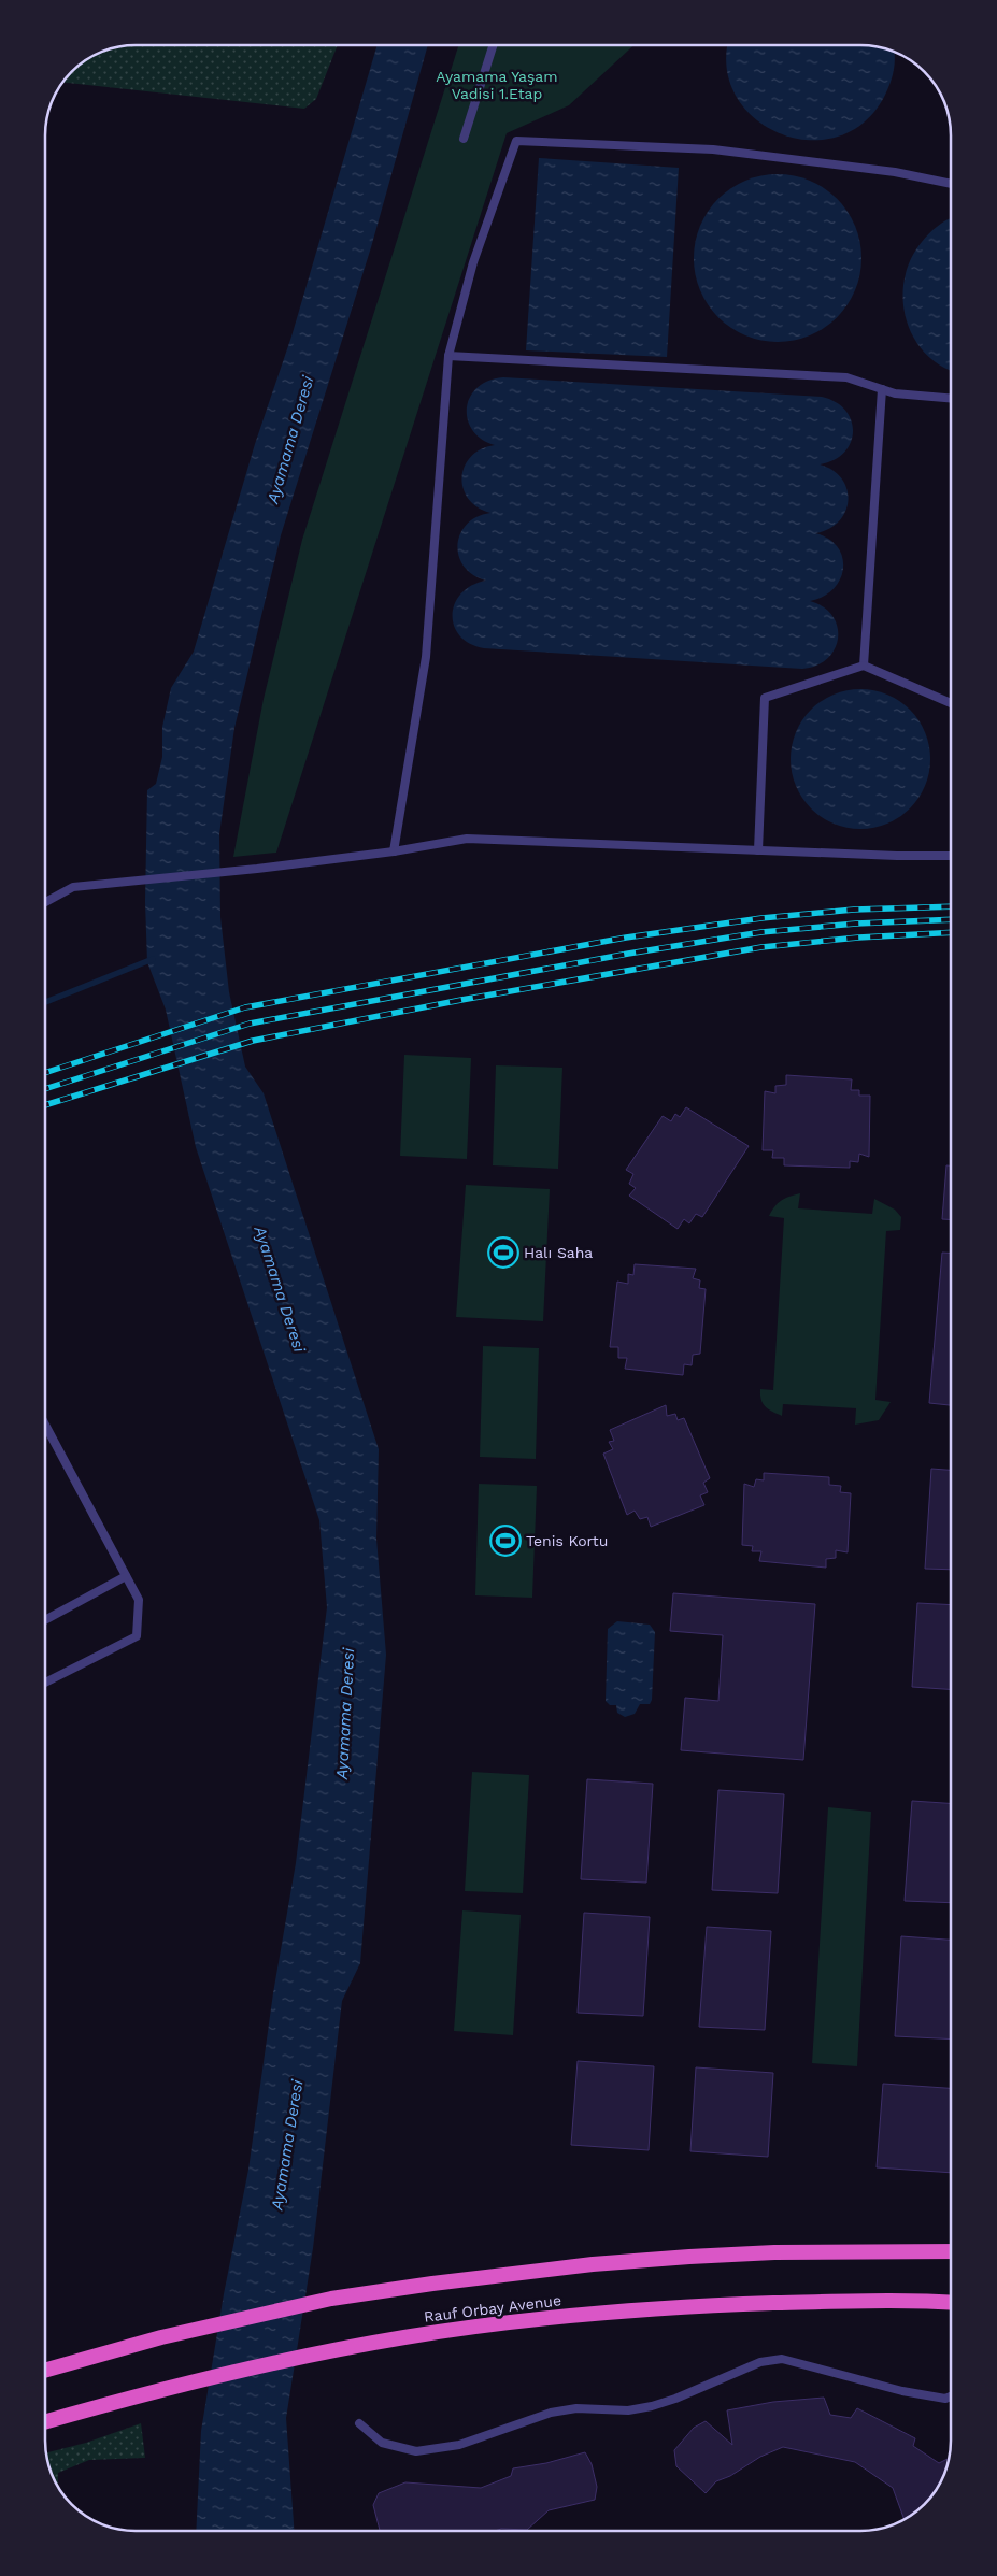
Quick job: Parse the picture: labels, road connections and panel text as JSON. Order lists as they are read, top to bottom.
{
  "streets": {
    "highway": ["Rauf Orbay Avenue"]
  },
  "water": ["Ayamama Deresi"],
  "parks": ["Ayamama Yaşam Vadisi 1.Etap"],
  "places": {
    "sports": ["Halı Saha", "Tenis Kortu"]
  }
}
